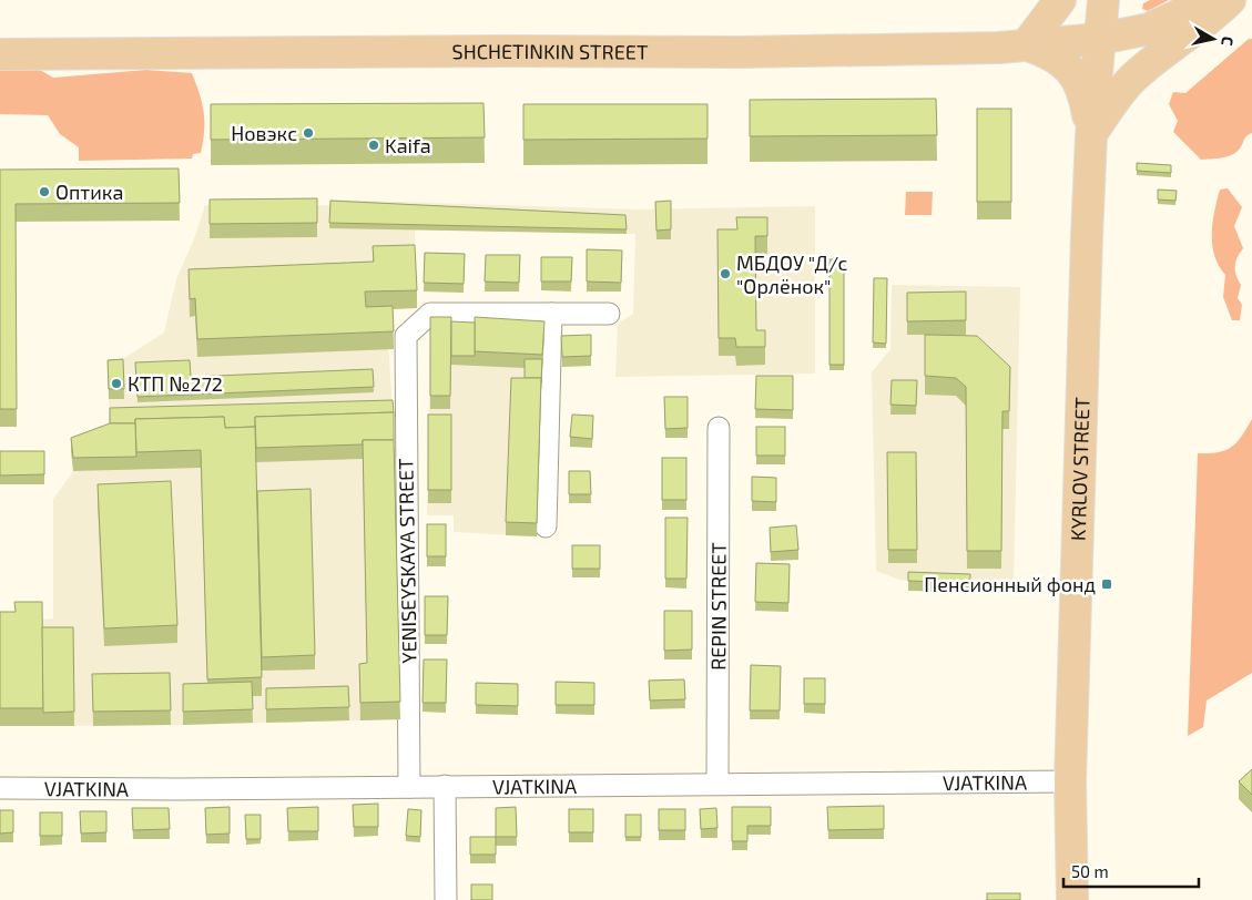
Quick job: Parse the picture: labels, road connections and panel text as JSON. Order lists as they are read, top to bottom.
{
  "streets": {
    "main road": ["SHCHETINKIN STREET", "KYRLOV STREET"],
    "street": ["YENISEYSKAYA STREET", "REPIN STREET", "VJATKINA"]
  },
  "crossings": [
    ["SHCHETINKIN STREET", "KYRLOV STREET"],
    ["KYRLOV STREET", "VJATKINA"],
    ["YENISEYSKAYA STREET", "VJATKINA"],
    ["REPIN STREET", "VJATKINA"]
  ],
  "places": {
    "other": [
      "Новэкс",
      "Kaifa",
      "Оптика",
      "МБДОУ \"Д/с \"Орлёнок\"",
      "КТП №272"
    ],
    "transit": ["Пенсионный фонд"]
  },
  "scale_bar": "50 m",
  "north": "right"
}
